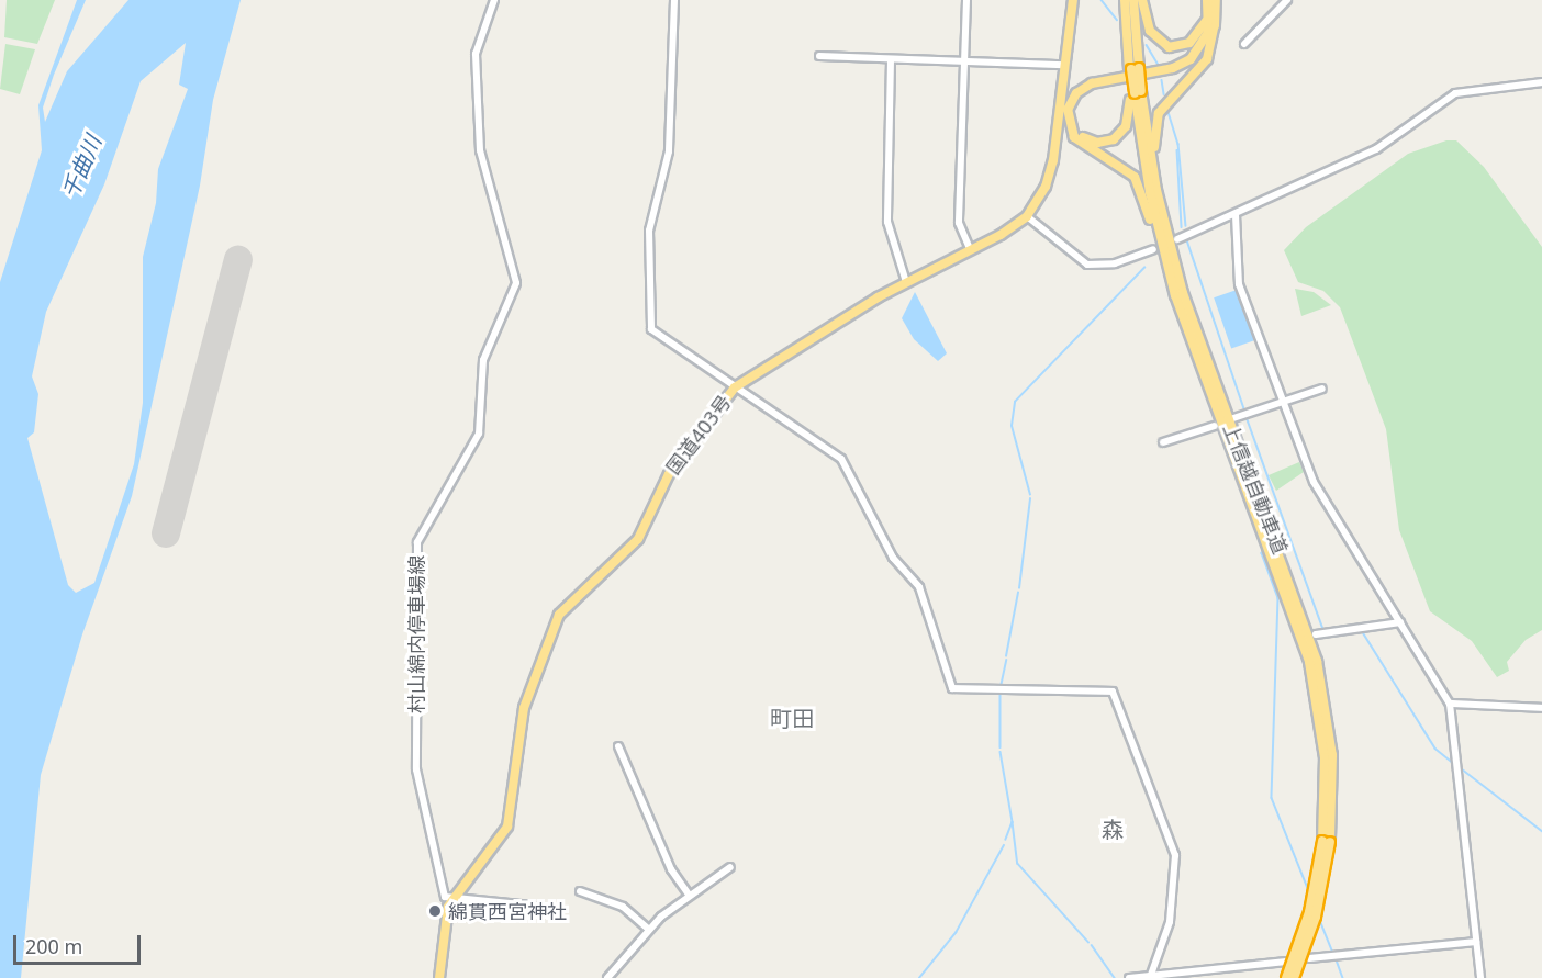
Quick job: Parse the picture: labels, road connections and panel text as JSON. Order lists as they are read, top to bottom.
{
  "streets": {
    "highway": ["国道403号", "上信越自動車道"],
    "street": ["村山綿内停車場線"]
  },
  "crossings": [
    ["国道403号", "村山綿内停車場線"]
  ],
  "districts": ["町田", "森"],
  "water": ["千曲川"],
  "places": ["綿貫西宮神社"],
  "scale_bar": "200 m"
}
